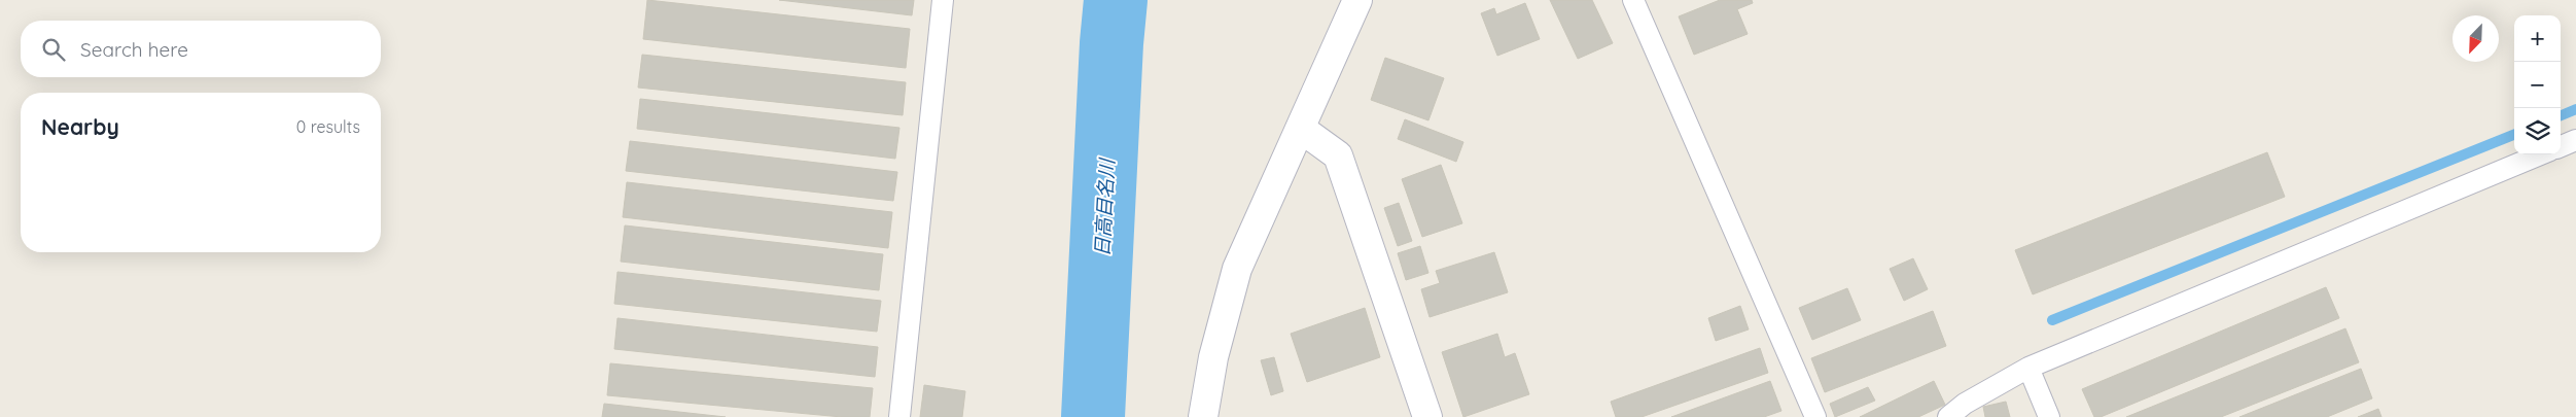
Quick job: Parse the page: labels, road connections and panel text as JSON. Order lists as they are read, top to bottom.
{
  "water": ["日高目名川"],
  "north": "bottom left",
  "page": {
    "map_buttons": ["+", "−"],
    "search": "Search here",
    "heading": ["Nearby", "0 results"]
  }
}
